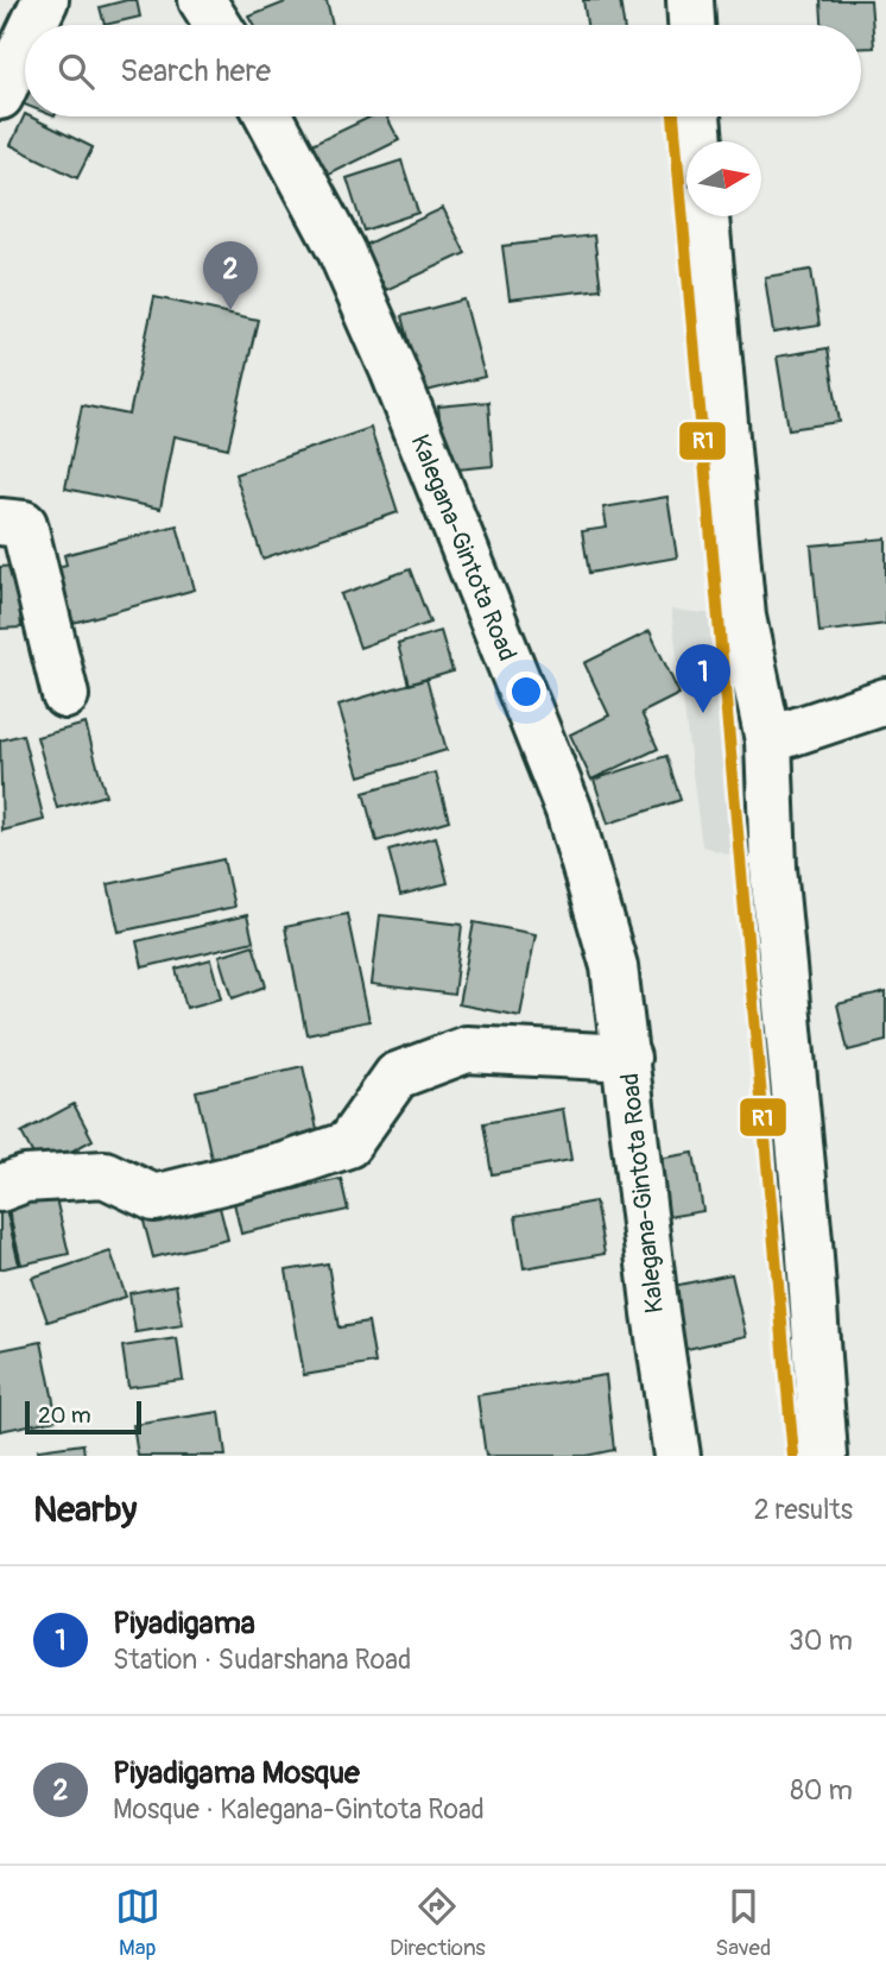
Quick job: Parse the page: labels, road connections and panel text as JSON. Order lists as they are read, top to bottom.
{
  "streets": {
    "street": ["Kalegana-Gintota Road"]
  },
  "lines": ["transit line R1"],
  "scale_bar": "20 m",
  "north": "right",
  "page": {
    "search": "Search here",
    "pins": ["2", "1"],
    "scale": "20 m",
    "heading": ["Nearby", "2 results"],
    "list": [
      {
        "mark": "1",
        "name": "Piyadigama",
        "note": "Station · Sudarshana Road",
        "value": "30 m"
      },
      {
        "mark": "2",
        "name": "Piyadigama Mosque",
        "note": "Mosque · Kalegana-Gintota Road",
        "value": "80 m"
      }
    ],
    "nav": ["Map", "Directions", "Saved"]
  }
}
